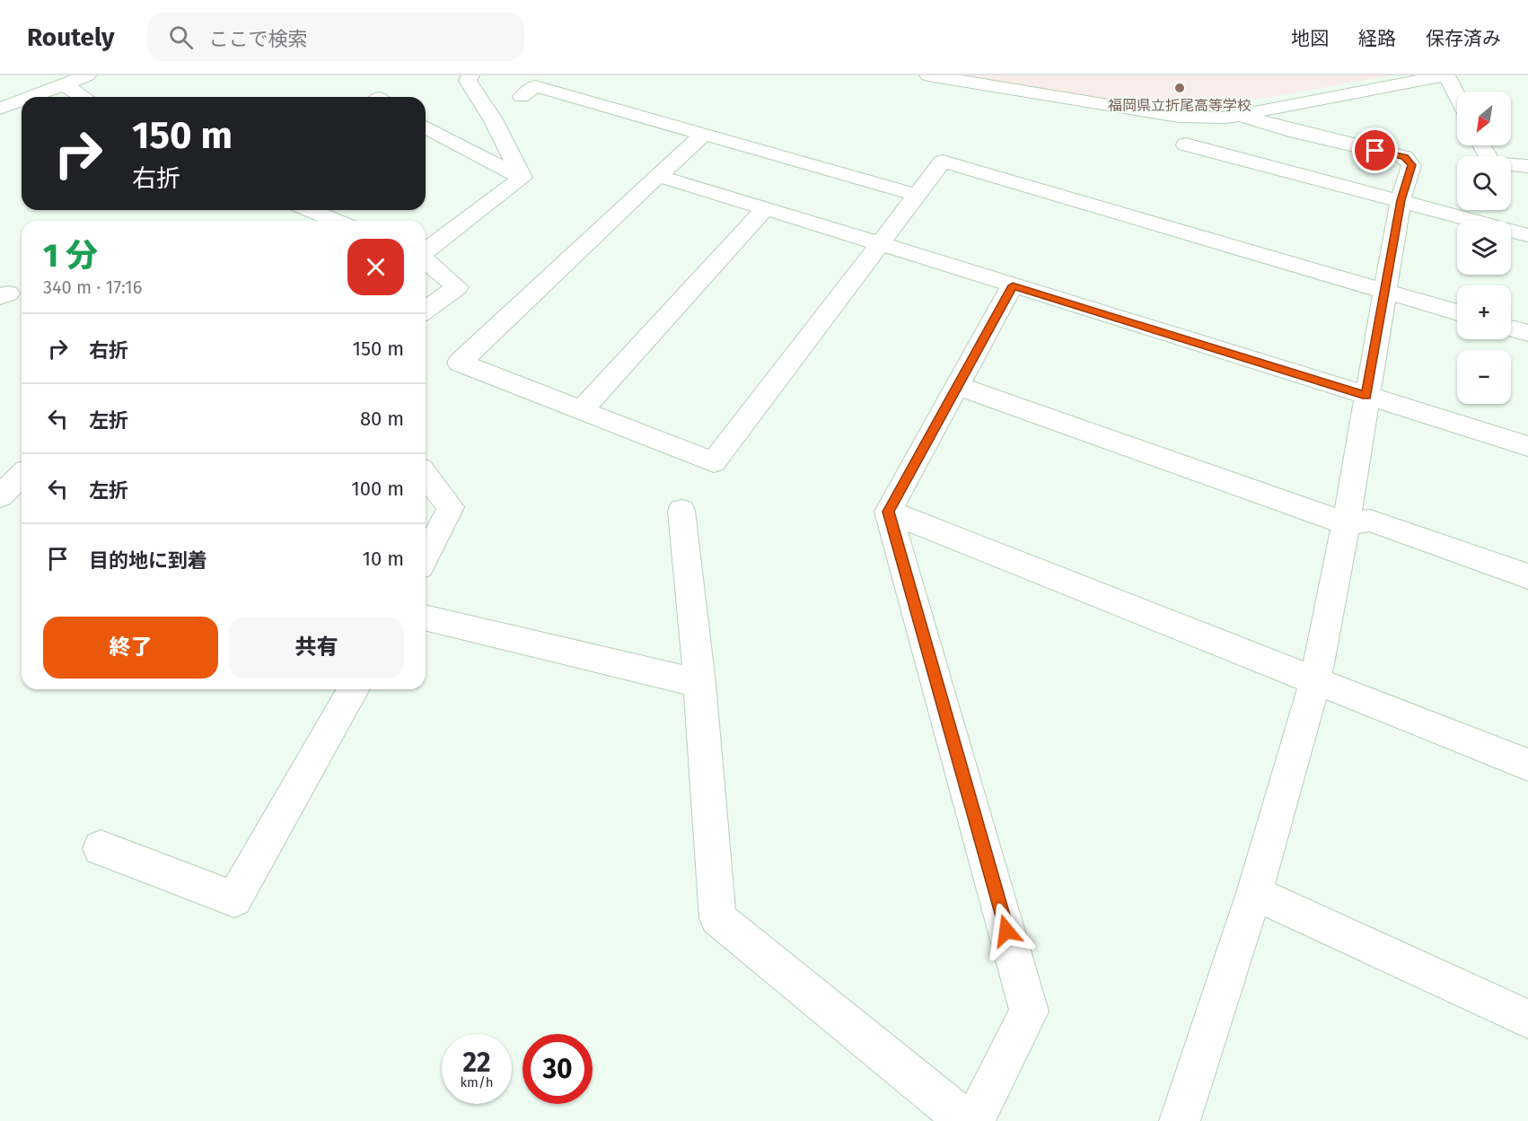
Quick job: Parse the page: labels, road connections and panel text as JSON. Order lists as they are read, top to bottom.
{
  "places": ["福岡県立折尾高等学校"],
  "north": "bottom left",
  "page": {
    "header": "Routely",
    "search": "ここで検索",
    "nav": ["地図", "経路", "保存済み"],
    "map_buttons": ["+", "−"],
    "turn": ["150 m", "右折"],
    "heading": ["1 分", "340 m · 17:16"],
    "list": [
      {
        "name": "右折",
        "value": "150 m"
      },
      {
        "name": "左折",
        "value": "80 m"
      },
      {
        "name": "左折",
        "value": "100 m"
      },
      {
        "name": "目的地に到着",
        "value": "10 m"
      }
    ],
    "buttons": ["終了", "共有"],
    "speed": "22 km/h",
    "limit": "30"
  }
}
